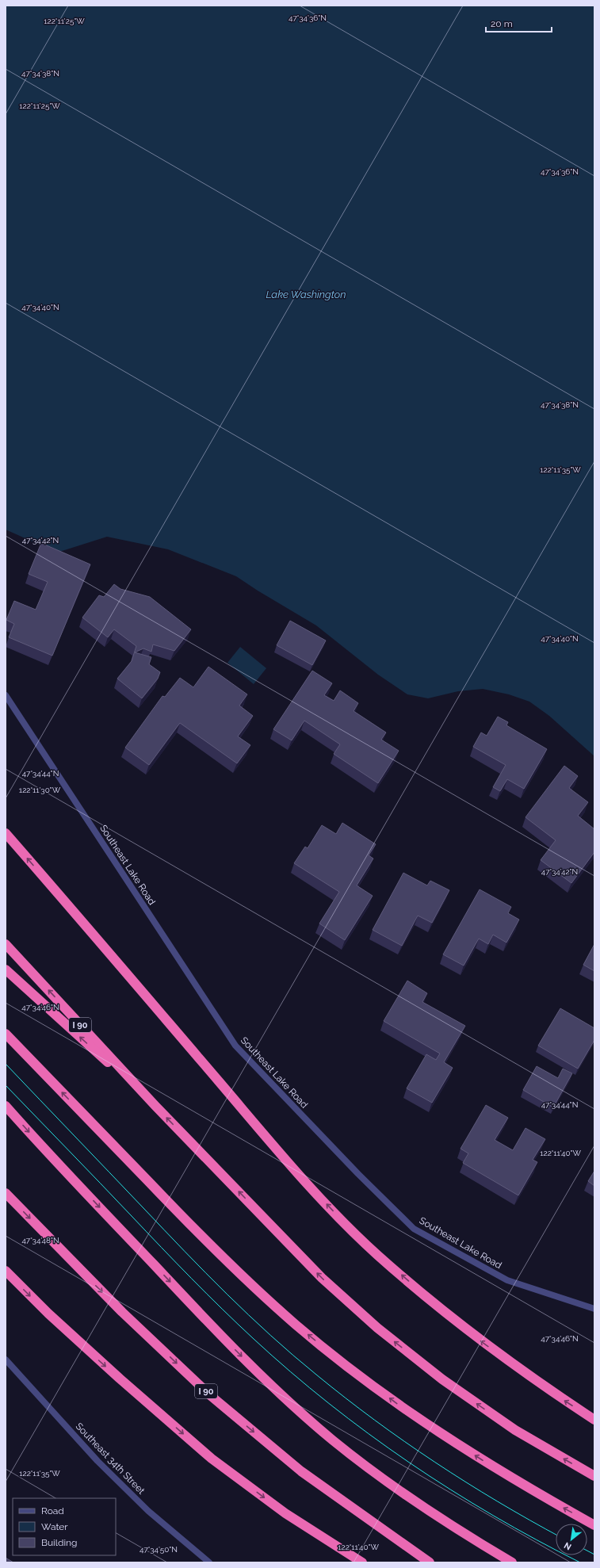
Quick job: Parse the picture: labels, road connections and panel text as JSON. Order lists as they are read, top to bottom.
{
  "streets": {
    "highway": ["I 90"],
    "street": ["Southeast Lake Road", "Southeast 34th Street"]
  },
  "water": ["Lake Washington"],
  "legend": ["Road", "Water", "Building"],
  "scale_bar": "20 m",
  "north": "bottom left",
  "coordinates": [
    "47°34'36\"N",
    "122°11'25\"W",
    "47°34'38\"N",
    "47°34'40\"N",
    "122°11'35\"W",
    "47°34'42\"N",
    "47°34'44\"N",
    "122°11'30\"W",
    "47°34'46\"N",
    "122°11'40\"W",
    "47°34'48\"N",
    "47°34'50\"N"
  ]
}
